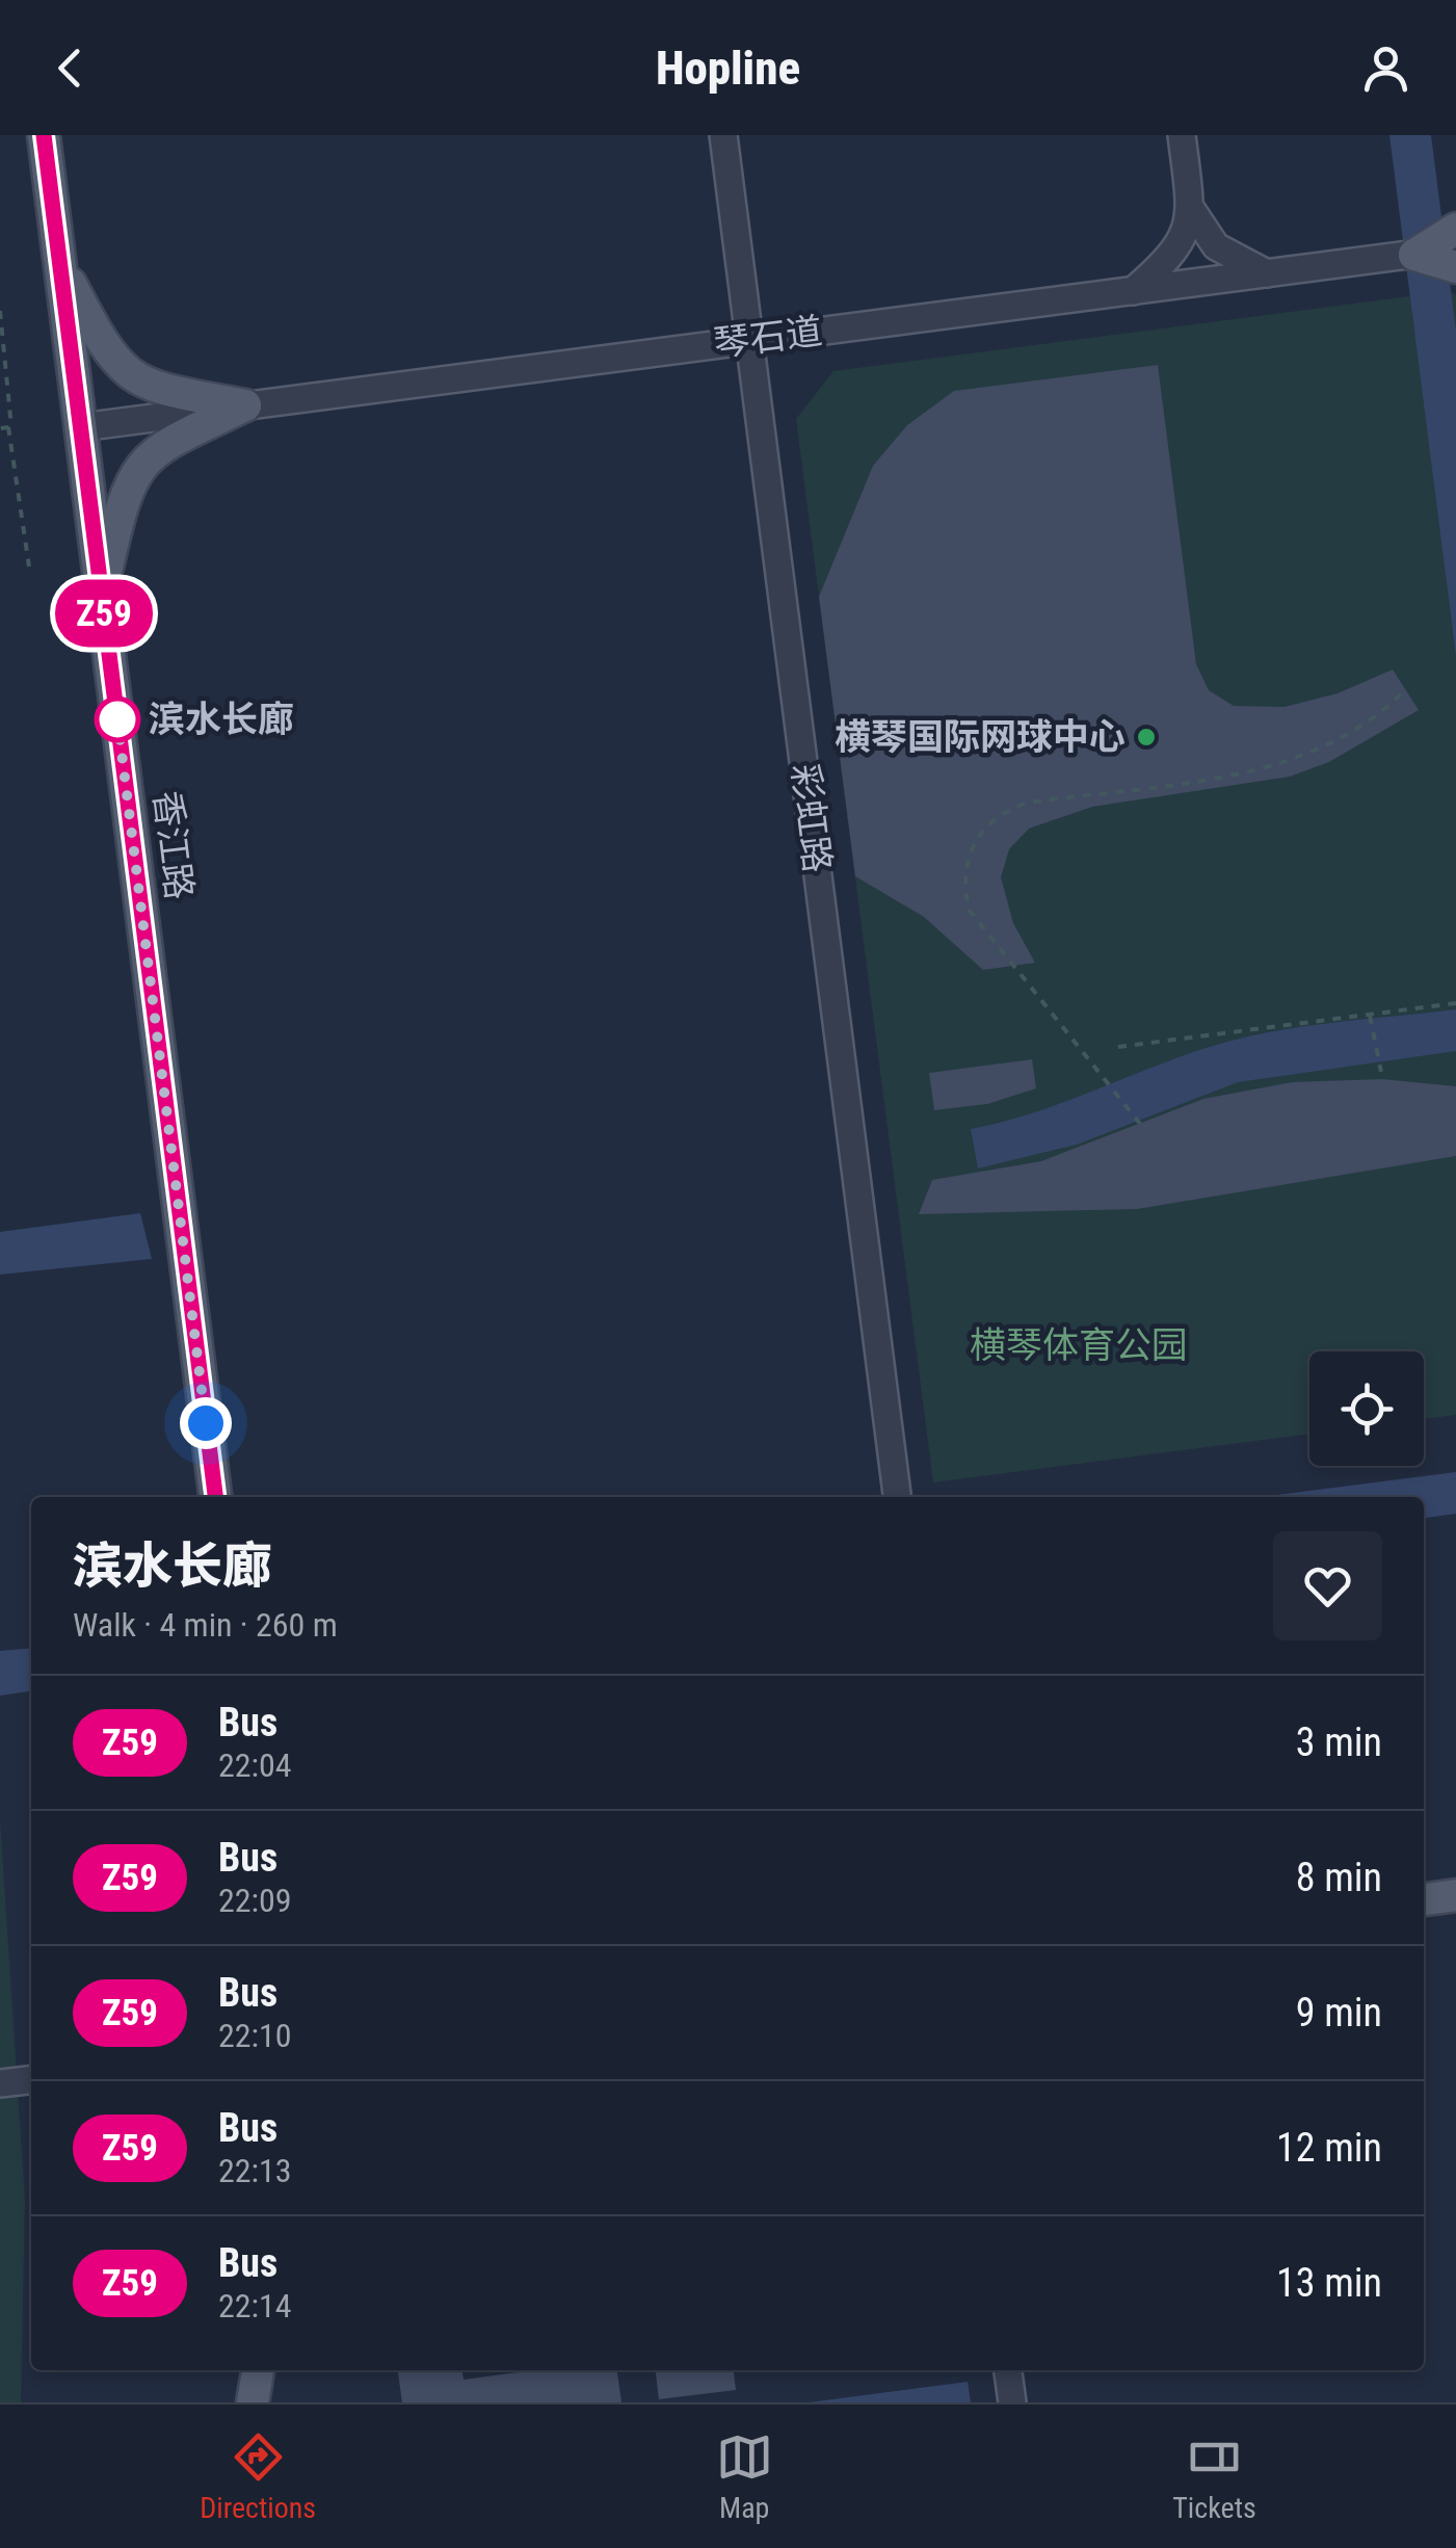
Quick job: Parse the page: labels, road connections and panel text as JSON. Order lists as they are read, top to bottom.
{
  "streets": {
    "main road": ["香江路"],
    "street": ["琴石道", "彩虹路"]
  },
  "crossings": [
    ["琴石道", "彩虹路"],
    ["琴石道", "香江路"]
  ],
  "parks": ["横琴体育公园"],
  "places": ["滨水长廊", "横琴国际网球中心"],
  "lines": ["bus line Z59"],
  "page": {
    "header": "Hopline",
    "on_map": "Z59",
    "heading": ["滨水长廊", "Walk · 4 min · 260 m"],
    "list": [
      {
        "mark": "Z59",
        "name": "Bus",
        "note": "22:04",
        "value": "3 min"
      },
      {
        "mark": "Z59",
        "name": "Bus",
        "note": "22:09",
        "value": "8 min"
      },
      {
        "mark": "Z59",
        "name": "Bus",
        "note": "22:10",
        "value": "9 min"
      },
      {
        "mark": "Z59",
        "name": "Bus",
        "note": "22:13",
        "value": "12 min"
      },
      {
        "mark": "Z59",
        "name": "Bus",
        "note": "22:14",
        "value": "13 min"
      }
    ],
    "tabs": ["Directions", "Map", "Tickets"]
  }
}
